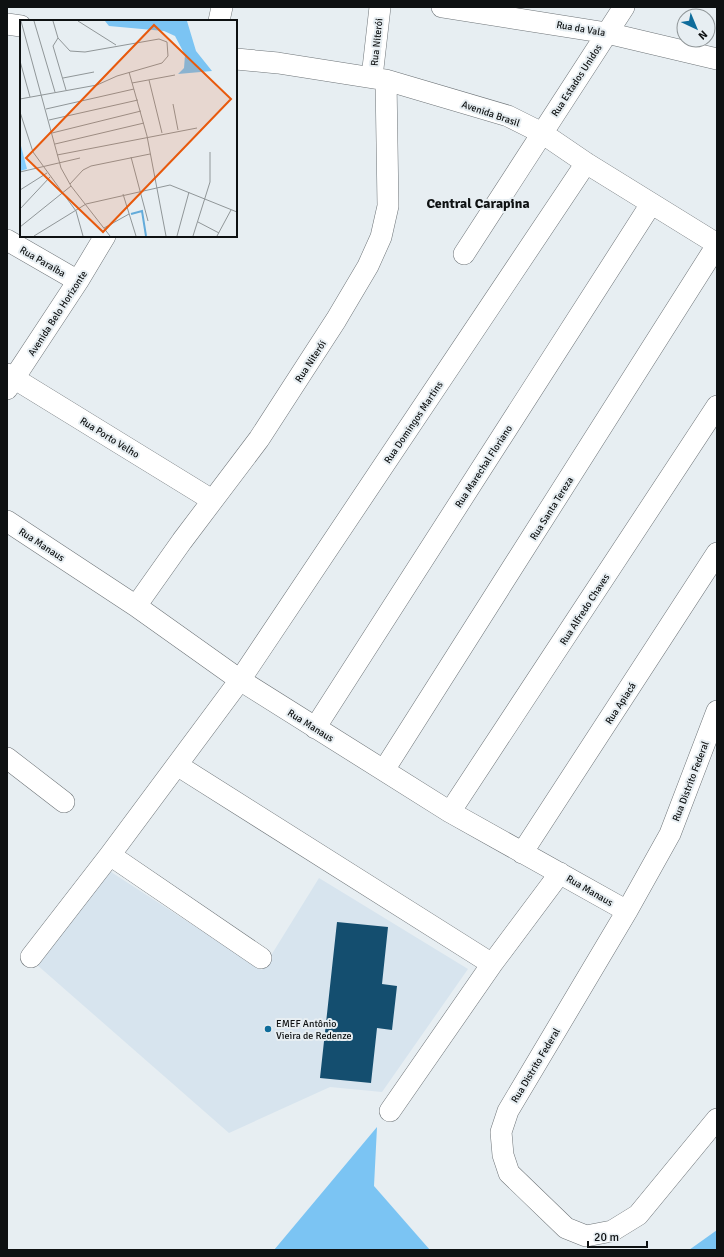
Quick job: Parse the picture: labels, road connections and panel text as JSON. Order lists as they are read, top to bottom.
{
  "streets": {
    "street": [
      "Rua da Vala",
      "Rua Niterói",
      "Rua Estados Unidos",
      "Avenida Brasil",
      "Rua Paraíba",
      "Avenida Belo Horizonte",
      "Rua Domingos Martins",
      "Rua Porto Velho",
      "Rua Marechal Floriano",
      "Rua Santa Tereza",
      "Rua Manaus",
      "Rua Alfredo Chaves",
      "Rua Apiacá",
      "Rua Distrito Federal"
    ]
  },
  "crossings": [
    ["Rua da Vala", "Rua Estados Unidos"],
    ["Rua Niterói", "Avenida Brasil"],
    ["Rua Niterói", "Rua Porto Velho"],
    ["Rua Niterói", "Rua Manaus"],
    ["Rua Estados Unidos", "Avenida Brasil"],
    ["Avenida Brasil", "Rua Domingos Martins"],
    ["Avenida Brasil", "Rua Marechal Floriano"],
    ["Avenida Brasil", "Rua Santa Tereza"],
    ["Rua Paraíba", "Avenida Belo Horizonte"],
    ["Avenida Belo Horizonte", "Rua Porto Velho"],
    ["Rua Domingos Martins", "Rua Manaus"],
    ["Rua Marechal Floriano", "Rua Manaus"],
    ["Rua Santa Tereza", "Rua Manaus"],
    ["Rua Manaus", "Rua Alfredo Chaves"],
    ["Rua Manaus", "Rua Apiacá"],
    ["Rua Manaus", "Rua Distrito Federal"]
  ],
  "districts": ["Central Carapina"],
  "places": ["EMEF Antônio Vieira de Redenze"],
  "scale_bar": "20 m",
  "north": "bottom right"
}
